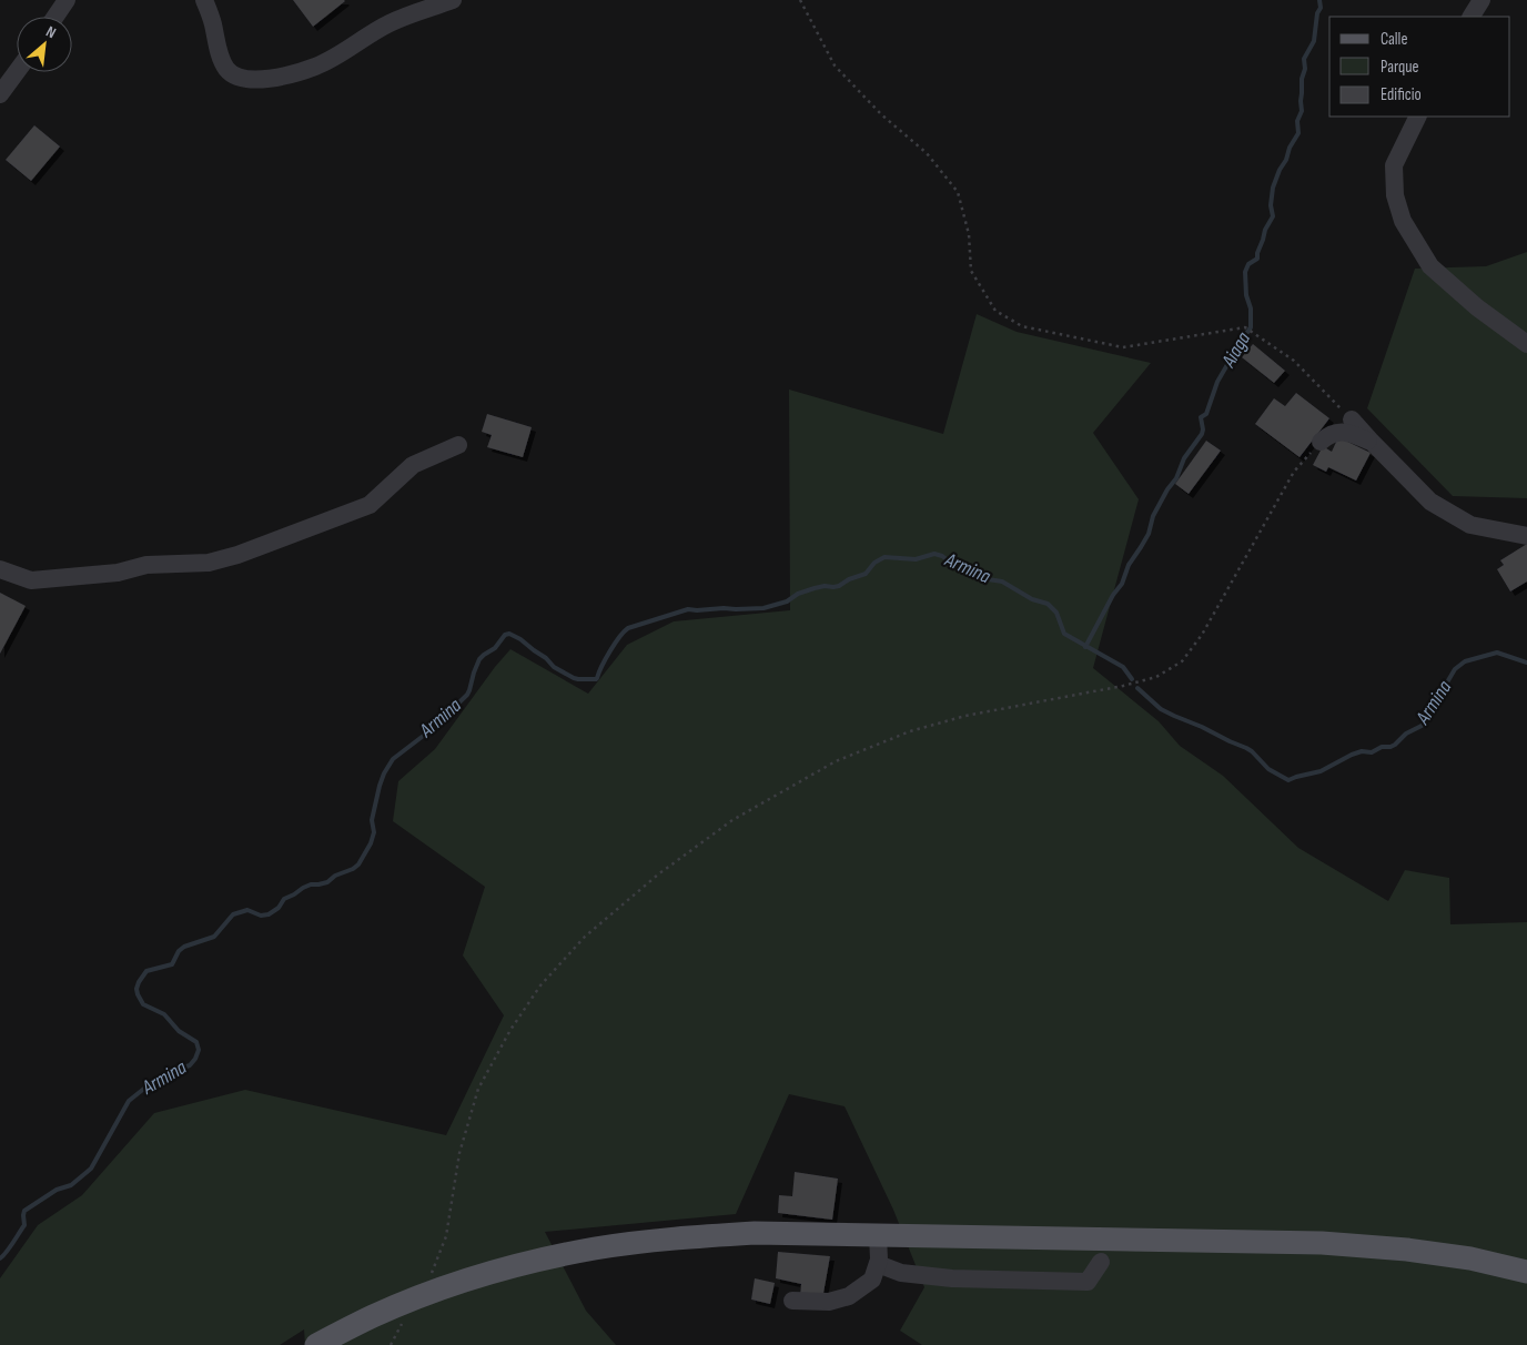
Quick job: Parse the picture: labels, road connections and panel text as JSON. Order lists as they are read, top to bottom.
{
  "water": ["Aiaga", "Armina"],
  "legend": ["Calle", "Parque", "Edificio"],
  "north": "top right"
}
